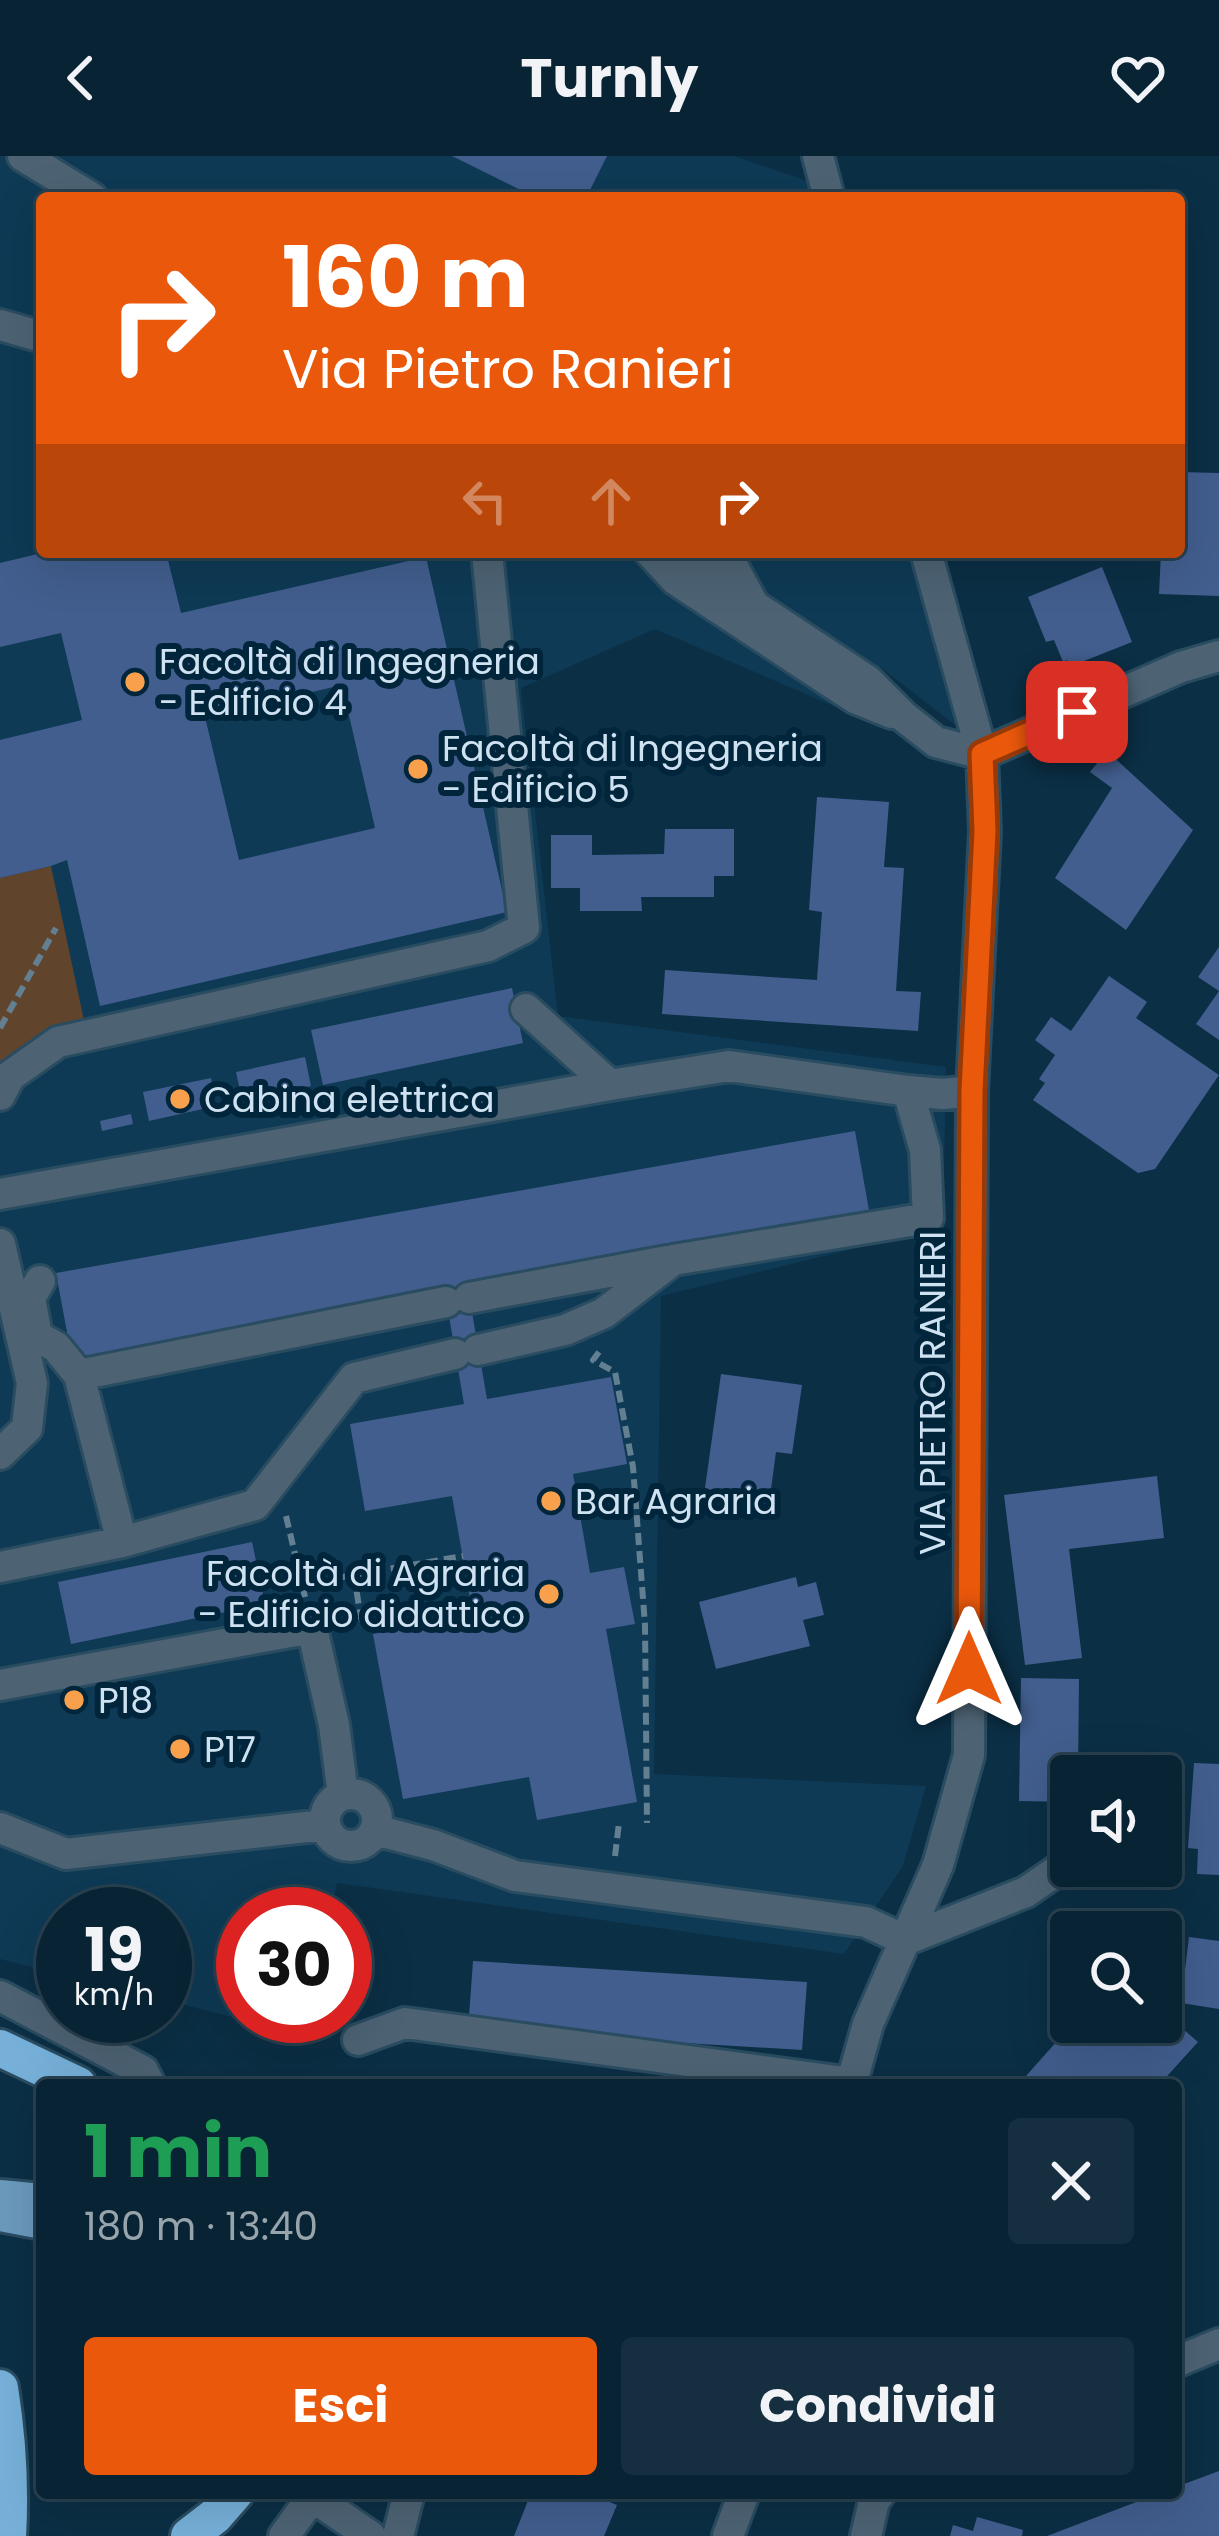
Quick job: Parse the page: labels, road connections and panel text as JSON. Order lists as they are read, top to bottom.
{
  "streets": {
    "street": ["VIA PIETRO RANIERI"]
  },
  "places": [
    "Facoltà di Ingegneria - Edificio 4",
    "Facoltà di Ingegneria - Edificio 5",
    "Cabina elettrica",
    "Bar Agraria",
    "Facoltà di Agraria - Edificio didattico",
    "P18",
    "P17"
  ],
  "page": {
    "header": "Turnly",
    "turn": ["160 m", "Via Pietro Ranieri"],
    "speed": "19 km/h",
    "limit": "30",
    "heading": ["1 min", "180 m · 13:40"],
    "buttons": ["Esci", "Condividi"]
  }
}
